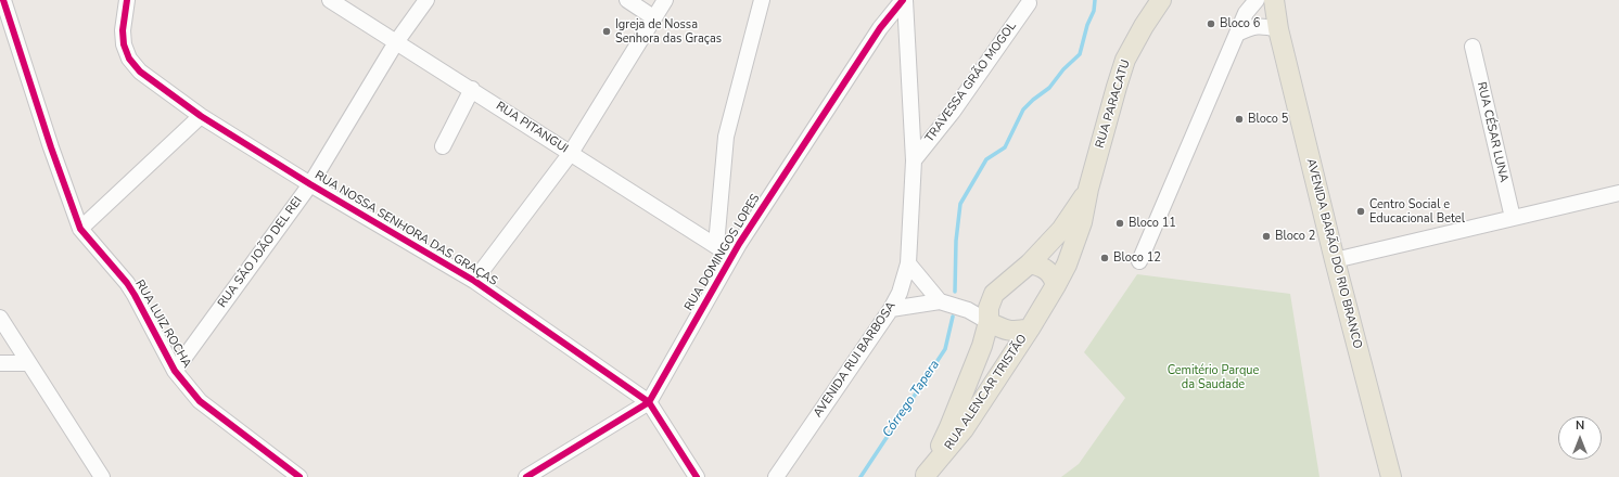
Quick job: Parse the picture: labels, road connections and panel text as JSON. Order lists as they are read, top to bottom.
{
  "streets": {
    "main road": ["RUA PARACATU", "AVENIDA BARÃO DO RIO BRANCO", "RUA ALENCAR TRISTÃO"],
    "street": [
      "TRAVESSA GRÃO MOGOL",
      "RUA PITANGUI",
      "RUA CÉSAR LUNA",
      "RUA NOSSA SENHORA DAS GRAÇAS",
      "RUA SÃO JOÃO DEL REI",
      "RUA DOMINGOS LOPES",
      "RUA LUIZ ROCHA",
      "AVENIDA RUI BARBOSA"
    ]
  },
  "crossings": [
    ["TRAVESSA GRÃO MOGOL", "AVENIDA RUI BARBOSA"],
    ["RUA PARACATU", "RUA ALENCAR TRISTÃO"],
    ["RUA PITANGUI", "RUA SÃO JOÃO DEL REI"],
    ["RUA PITANGUI", "RUA DOMINGOS LOPES"],
    ["RUA NOSSA SENHORA DAS GRAÇAS", "RUA SÃO JOÃO DEL REI"],
    ["RUA NOSSA SENHORA DAS GRAÇAS", "RUA DOMINGOS LOPES"],
    ["RUA SÃO JOÃO DEL REI", "RUA LUIZ ROCHA"],
    ["RUA DOMINGOS LOPES", "AVENIDA RUI BARBOSA"]
  ],
  "water": ["Córrego Tapera"],
  "parks": ["Cemitério Parque da Saudade"],
  "places": [
    "Bloco 6",
    "Igreja de Nossa Senhora das Graças",
    "Bloco 5",
    "Centro Social e Educacional Betel",
    "Bloco 11",
    "Bloco 2",
    "Bloco 12"
  ],
  "north": "top"
}
